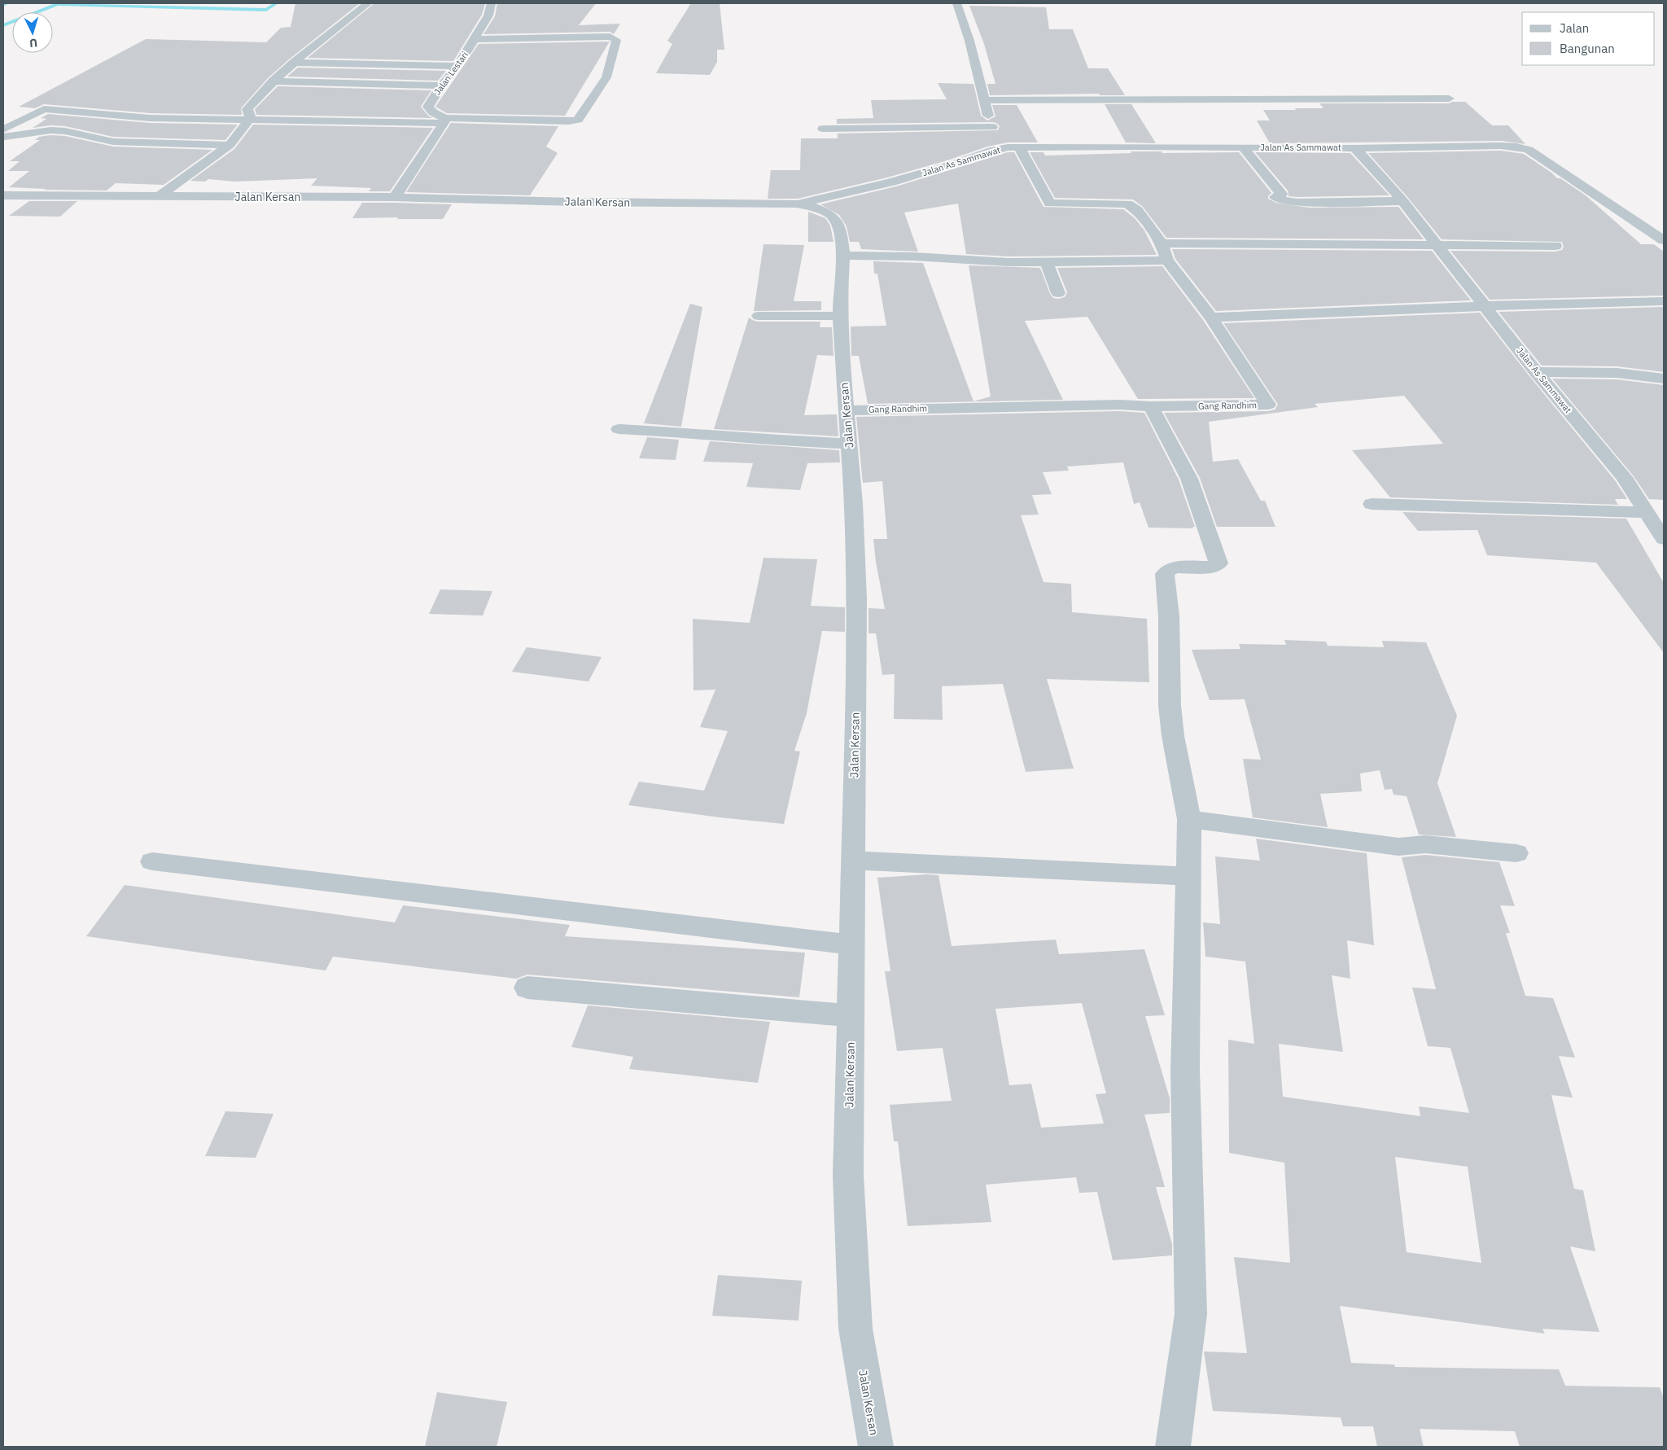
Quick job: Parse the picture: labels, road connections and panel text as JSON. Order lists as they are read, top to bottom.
{
  "streets": {
    "street": [
      "Jalan Lestari",
      "Jalan As Sammawat",
      "Jalan Kersan",
      "Gang Randhim"
    ]
  },
  "crossings": [
    ["Jalan As Sammawat", "Jalan Kersan"],
    ["Jalan As Sammawat", "Gang Randhim"],
    ["Jalan Kersan", "Gang Randhim"]
  ],
  "legend": ["Jalan", "Bangunan"],
  "north": "bottom"
}
